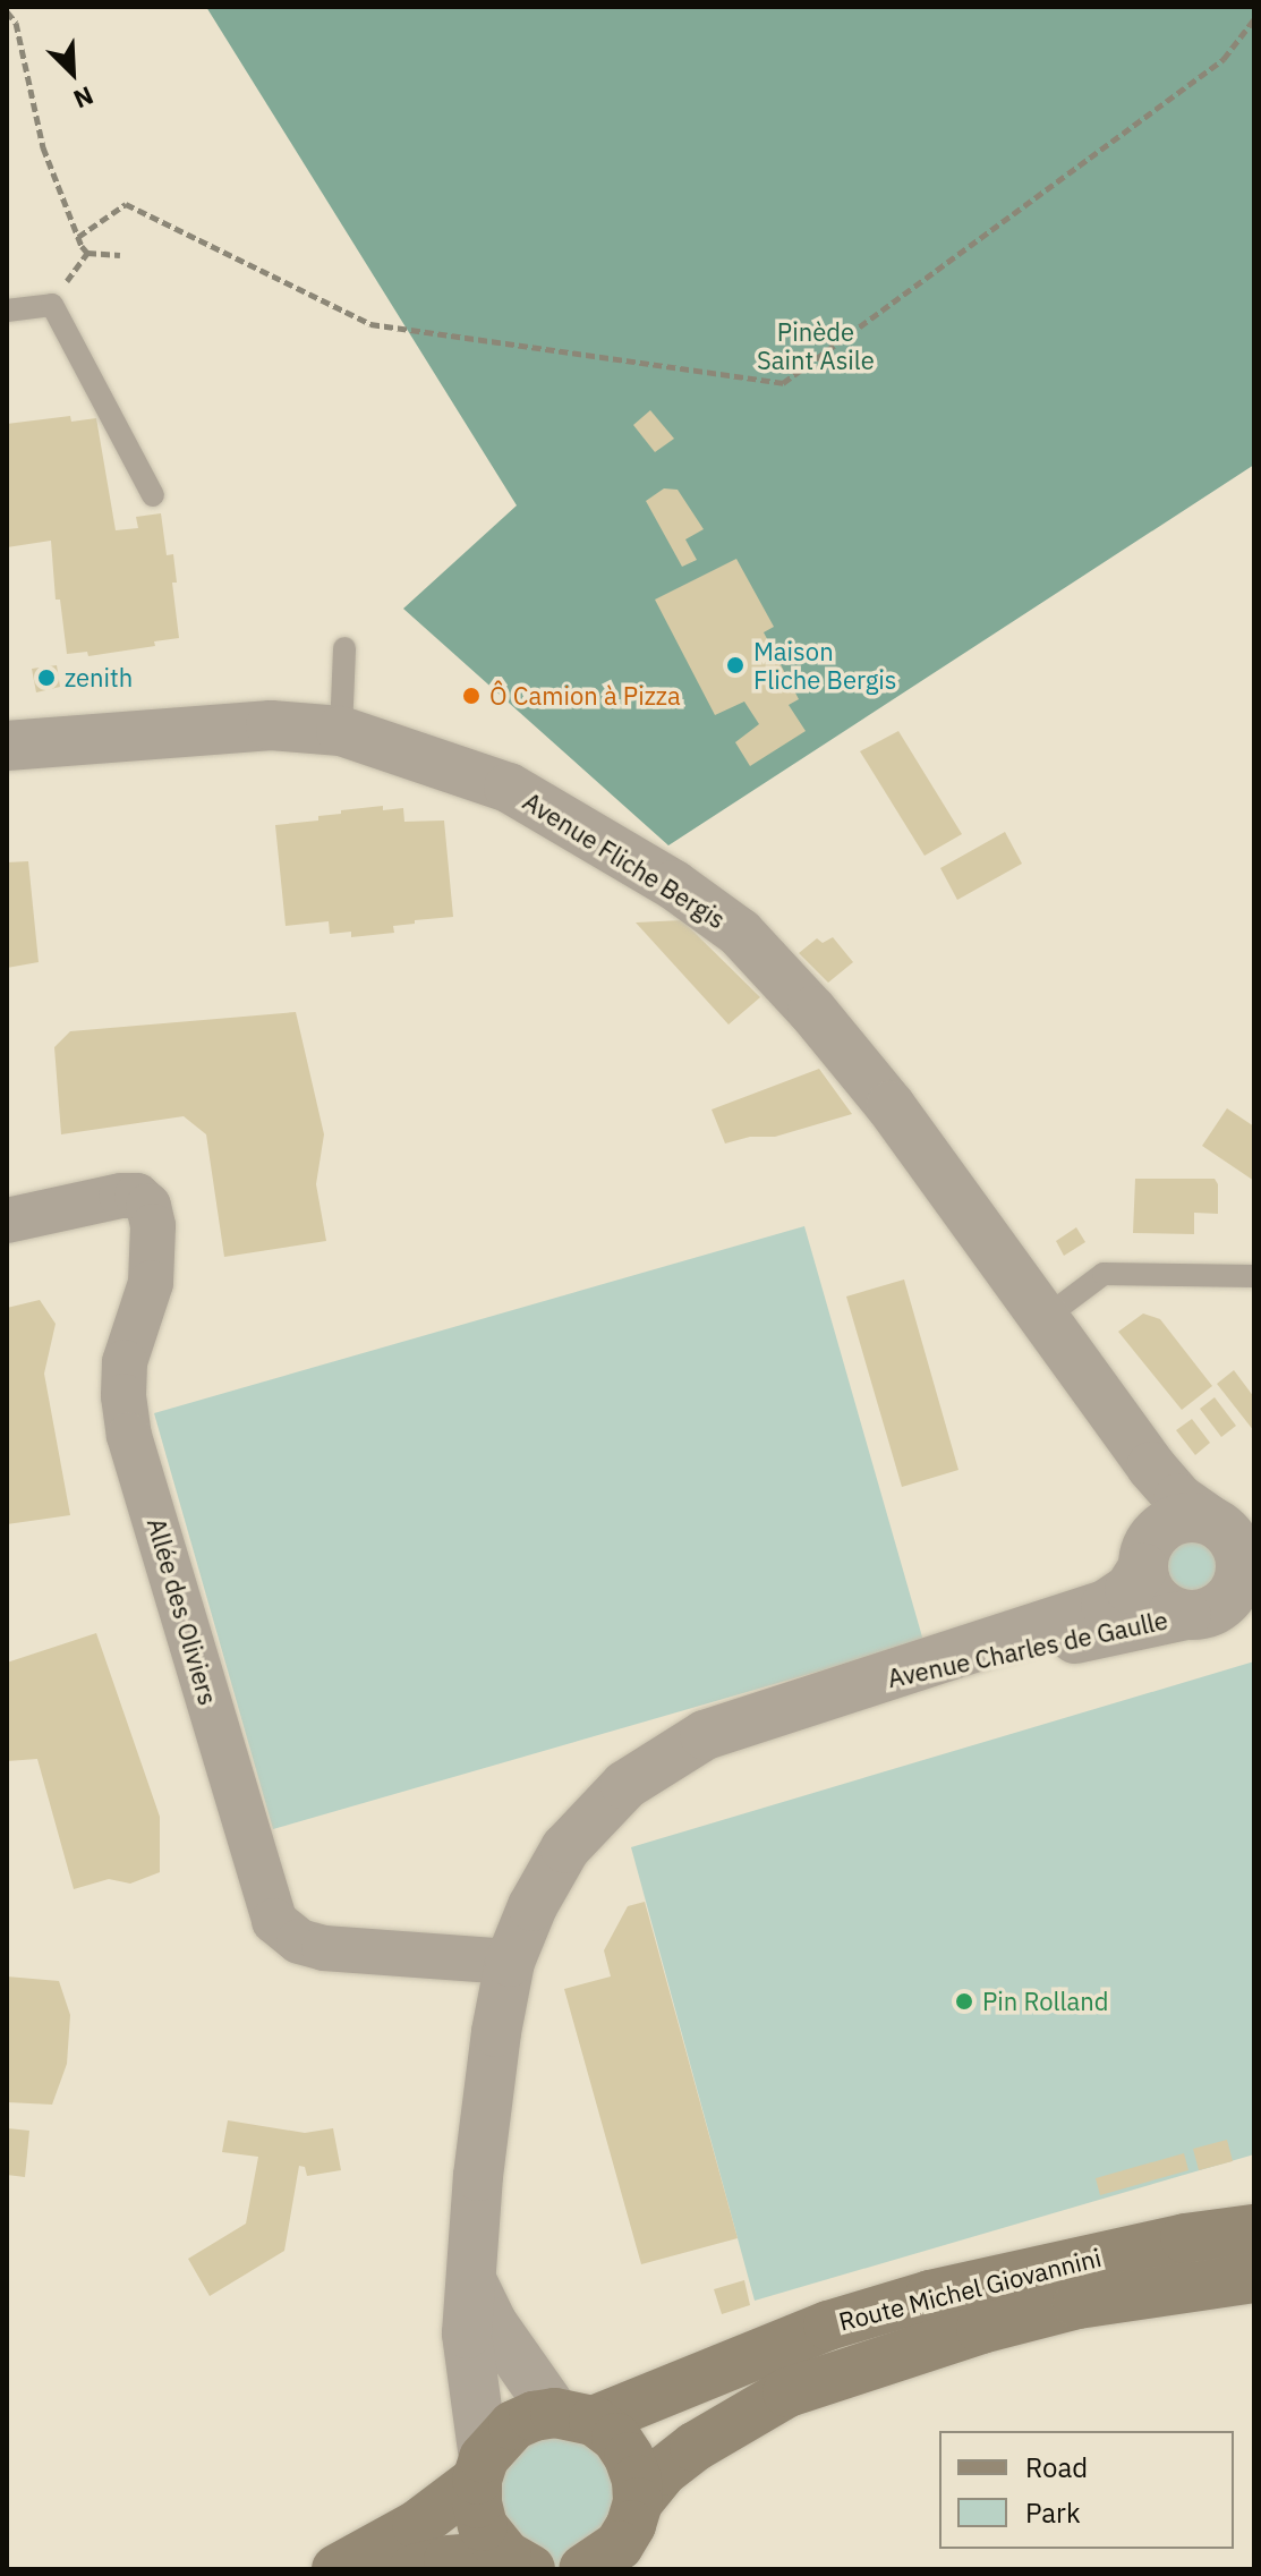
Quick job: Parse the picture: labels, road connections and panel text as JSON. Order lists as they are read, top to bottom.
{
  "streets": {
    "main road": ["Route Michel Giovannini"],
    "street": ["Avenue Fliche Bergis", "Allée des Oliviers", "Avenue Charles de Gaulle"]
  },
  "crossings": [
    ["Avenue Fliche Bergis", "Avenue Charles de Gaulle"],
    ["Allée des Oliviers", "Avenue Charles de Gaulle"],
    ["Avenue Charles de Gaulle", "Route Michel Giovannini"]
  ],
  "parks": ["Pinède Saint Asile"],
  "places": [
    "Maison Fliche Bergis",
    "zenith",
    "Ô Camion à Pizza",
    "Pin Rolland"
  ],
  "legend": ["Road", "Park"],
  "north": "bottom right"
}
